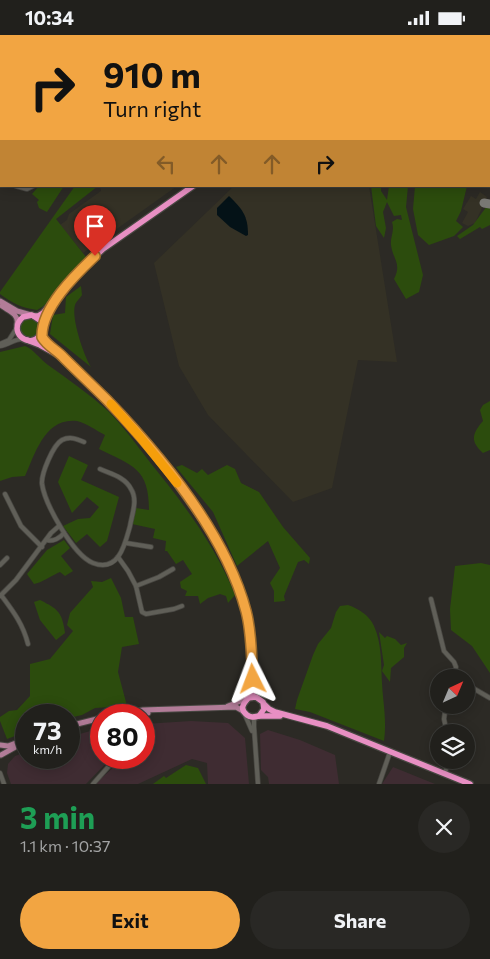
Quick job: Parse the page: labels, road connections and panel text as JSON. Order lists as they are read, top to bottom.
{
  "north": "top right",
  "page": {
    "status": "10:34",
    "turn": ["910 m", "Turn right"],
    "speed": "73 km/h",
    "limit": "80",
    "heading": ["3 min", "1.1 km · 10:37"],
    "buttons": ["Exit", "Share"]
  }
}
